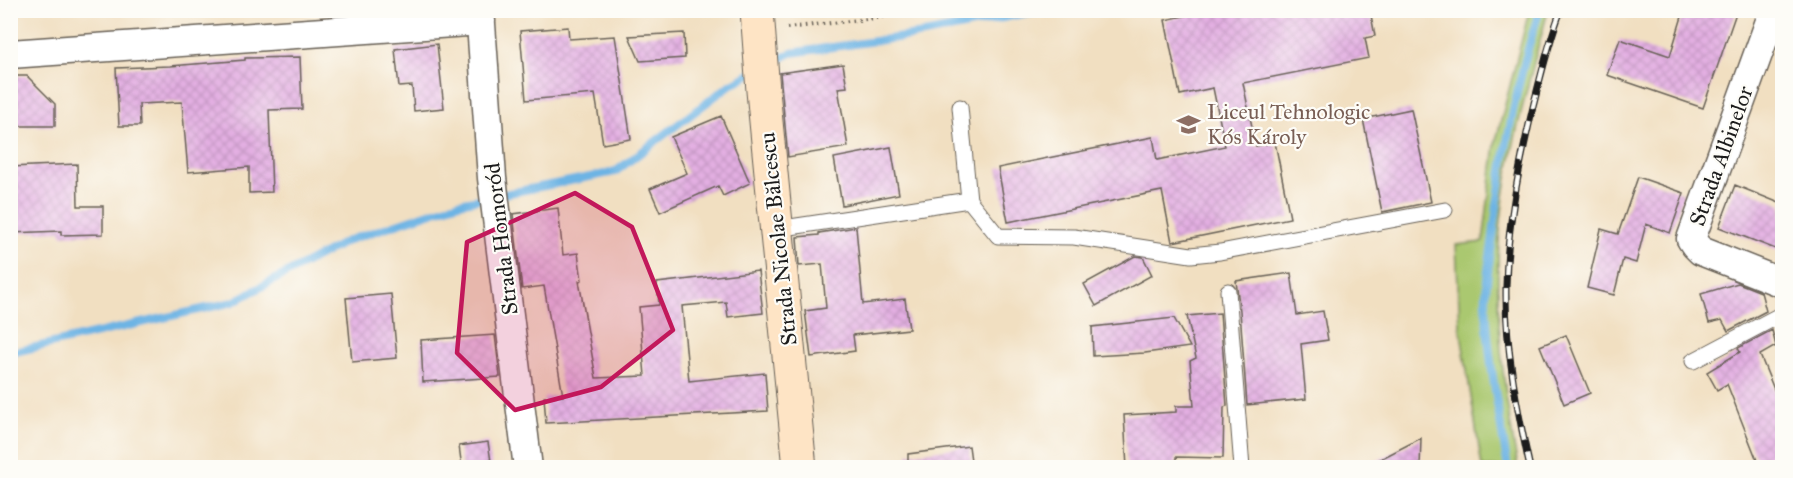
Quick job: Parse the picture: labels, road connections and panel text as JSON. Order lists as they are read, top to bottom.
{
  "streets": {
    "main road": ["Strada Nicolae Bălcescu"],
    "street": ["Strada Albinelor", "Strada Homoród"]
  },
  "places": {
    "school or university": ["Liceul Tehnologic Kós Károly"]
  }
}
